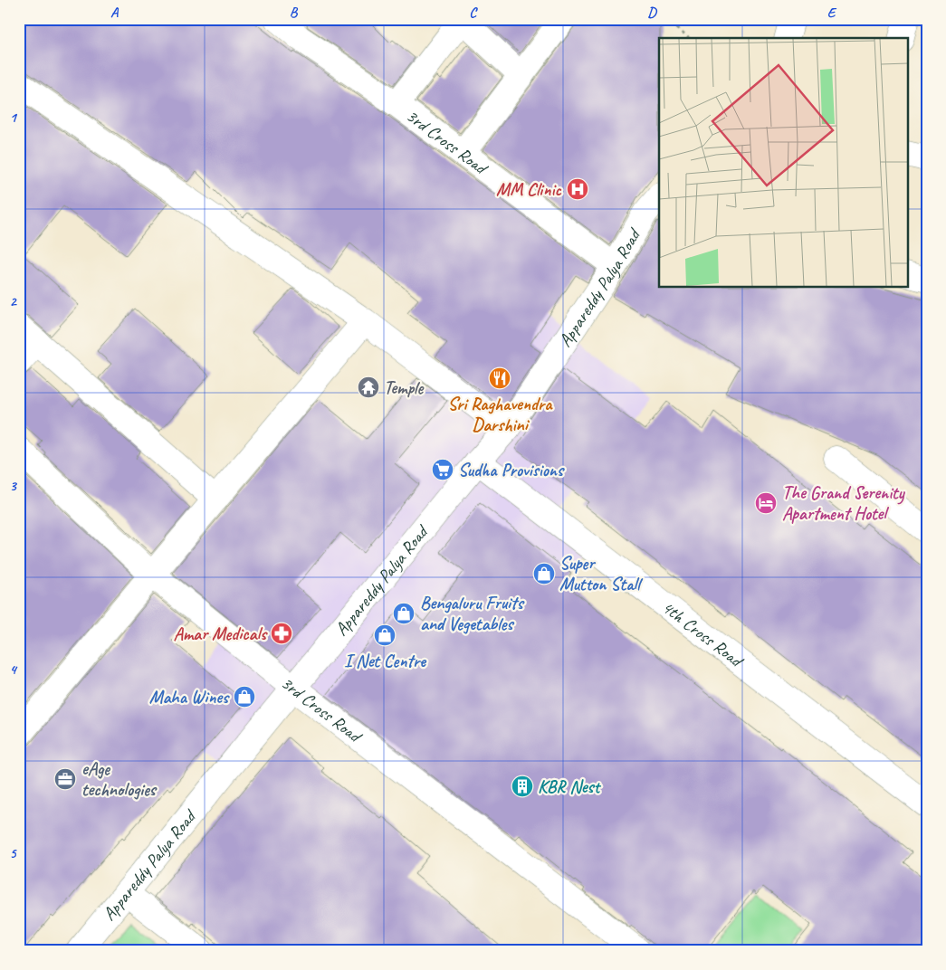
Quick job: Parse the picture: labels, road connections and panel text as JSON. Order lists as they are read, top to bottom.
{
  "streets": {
    "street": ["3rd Cross Road", "Appareddy Palya Road", "4th Cross Road"]
  },
  "crossings": [
    ["3rd Cross Road", "Appareddy Palya Road"],
    ["Appareddy Palya Road", "4th Cross Road"]
  ],
  "places": {
    "hospital": ["MM Clinic"],
    "restaurant": ["Sri Raghavendra Darshini"],
    "temple": ["Temple"],
    "supermarket": ["Sudha Provisions"],
    "hotel": ["The Grand Serenity Apartment Hotel"],
    "shop": [
      "Super Mutton Stall",
      "Bengaluru Fruits and Vegetables",
      "I Net Centre",
      "Maha Wines"
    ],
    "pharmacy": ["Amar Medicals"],
    "office": ["eAge technologies"],
    "building": ["KBR Nest"]
  },
  "grid": {
    "columns": [
      "A",
      "B",
      "C",
      "D",
      "E"
    ],
    "rows": [
      "1",
      "2",
      "3",
      "4",
      "5"
    ]
  }
}
